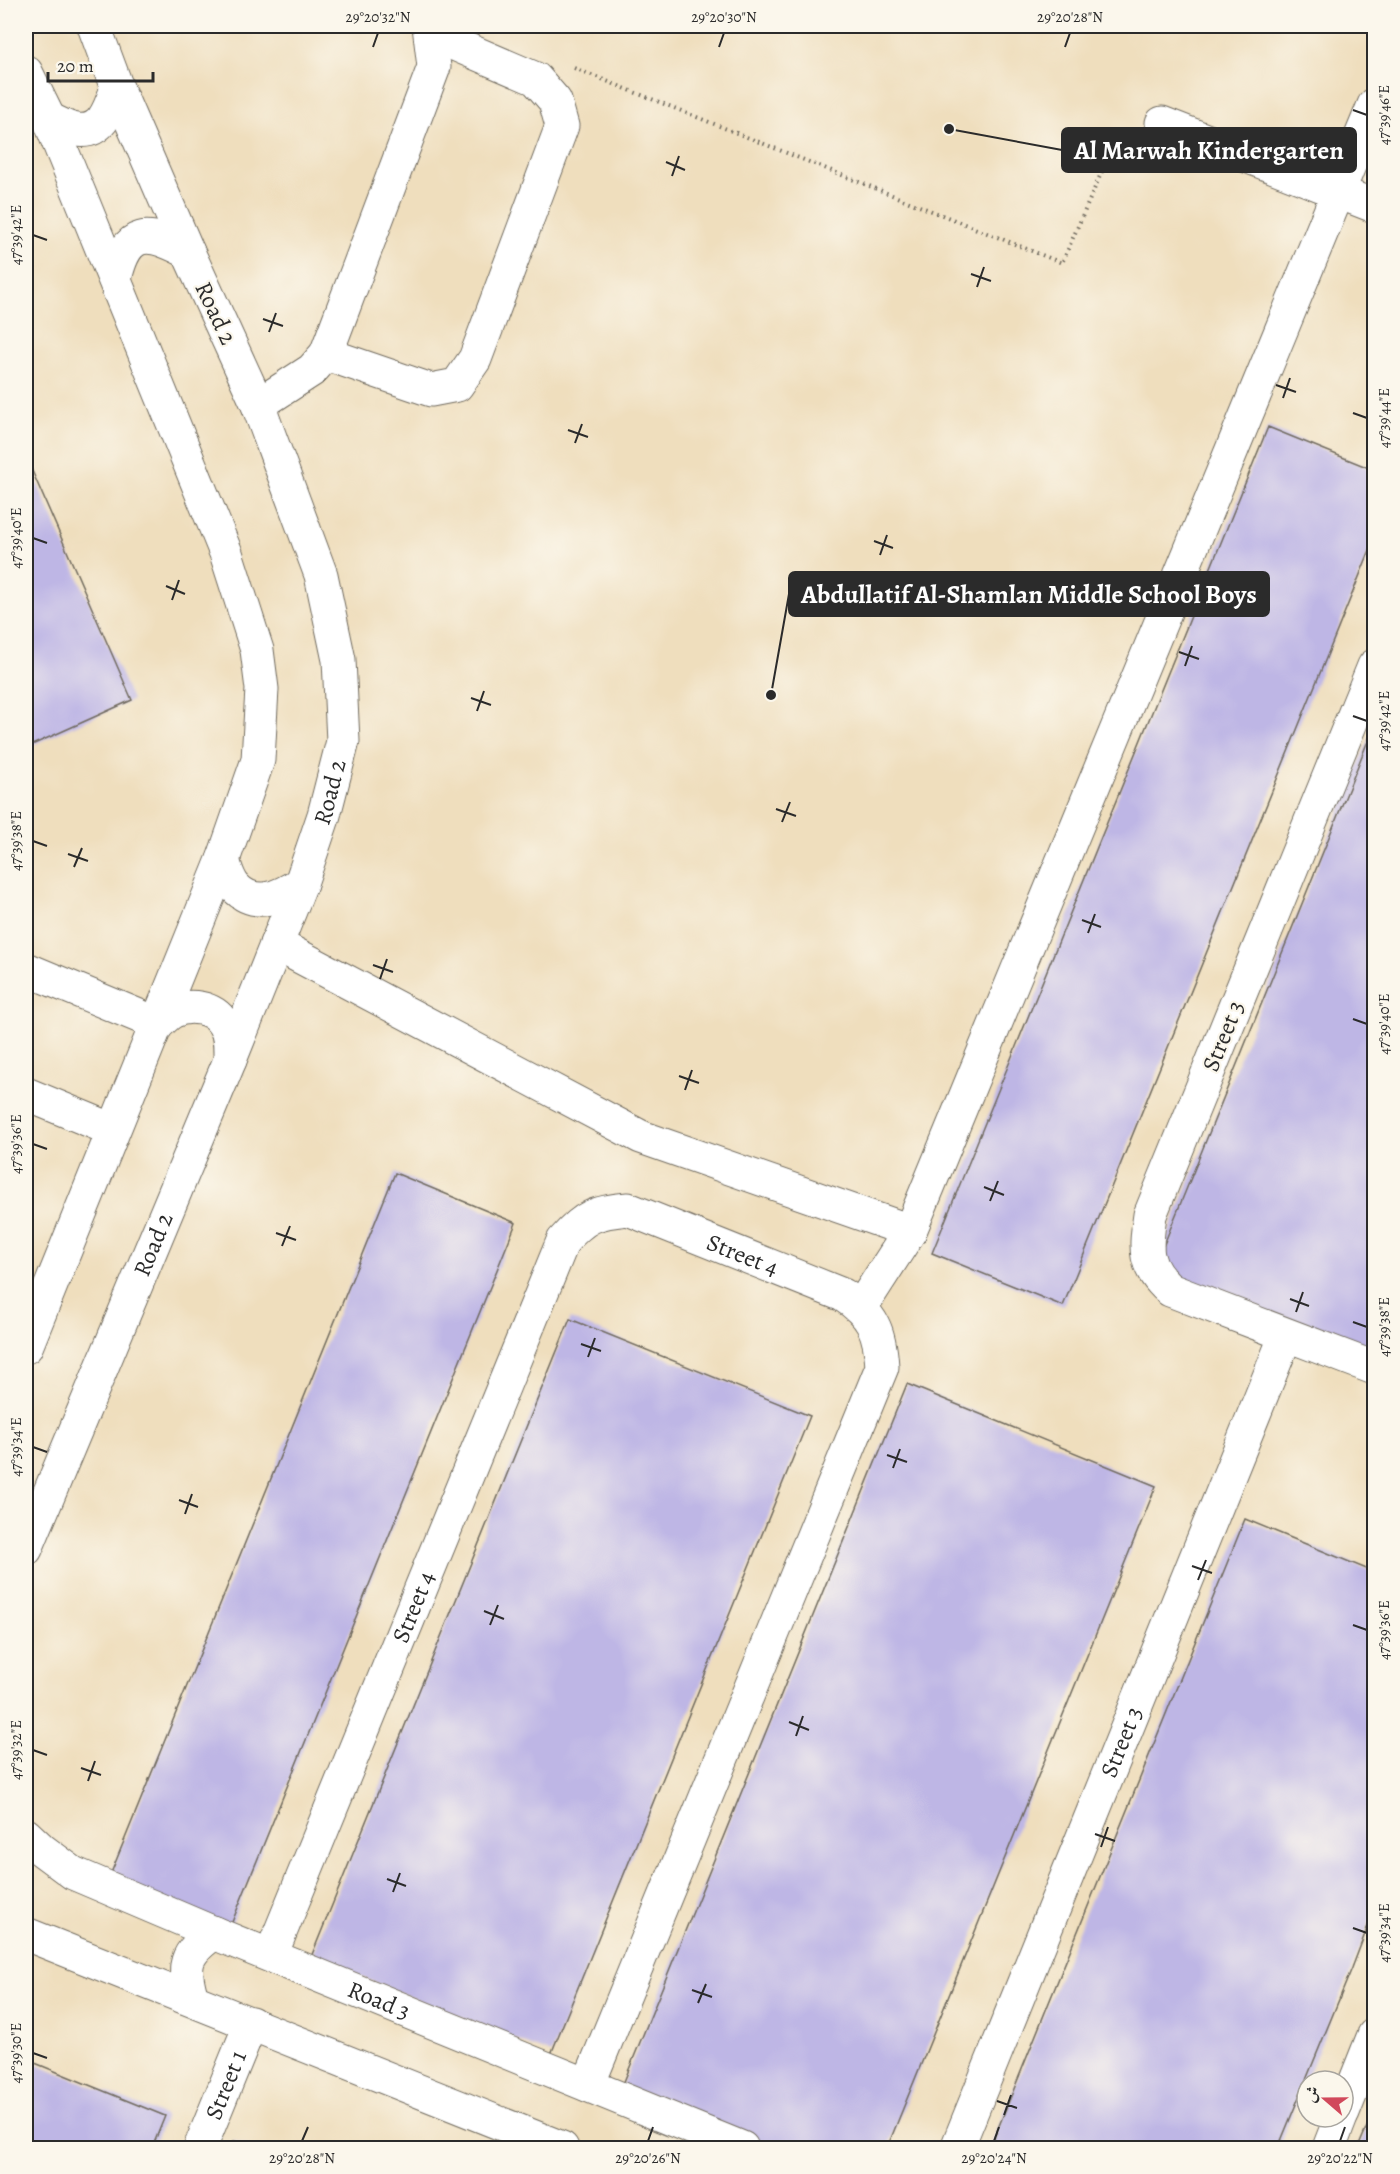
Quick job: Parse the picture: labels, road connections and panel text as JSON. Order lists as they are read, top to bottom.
{
  "streets": {
    "street": [
      "Road 2",
      "Street 3",
      "Street 4",
      "Road 3",
      "Street 1"
    ]
  },
  "crossings": [
    ["Street 4", "Road 3"]
  ],
  "places": ["Al Marwah Kindergarten", "Abdullatif Al-Shamlan Middle School Boys"],
  "scale_bar": "20 m",
  "north": "left",
  "coordinates": [
    "29°20'32\"N",
    "29°20'30\"N",
    "29°20'28\"N",
    "47°39'46\"E",
    "47°39'42\"E",
    "47°39'44\"E",
    "47°39'40\"E",
    "47°39'38\"E",
    "47°39'36\"E",
    "47°39'34\"E",
    "47°39'32\"E",
    "47°39'30\"E",
    "29°20'26\"N",
    "29°20'24\"N",
    "29°20'22\"N"
  ]
}
